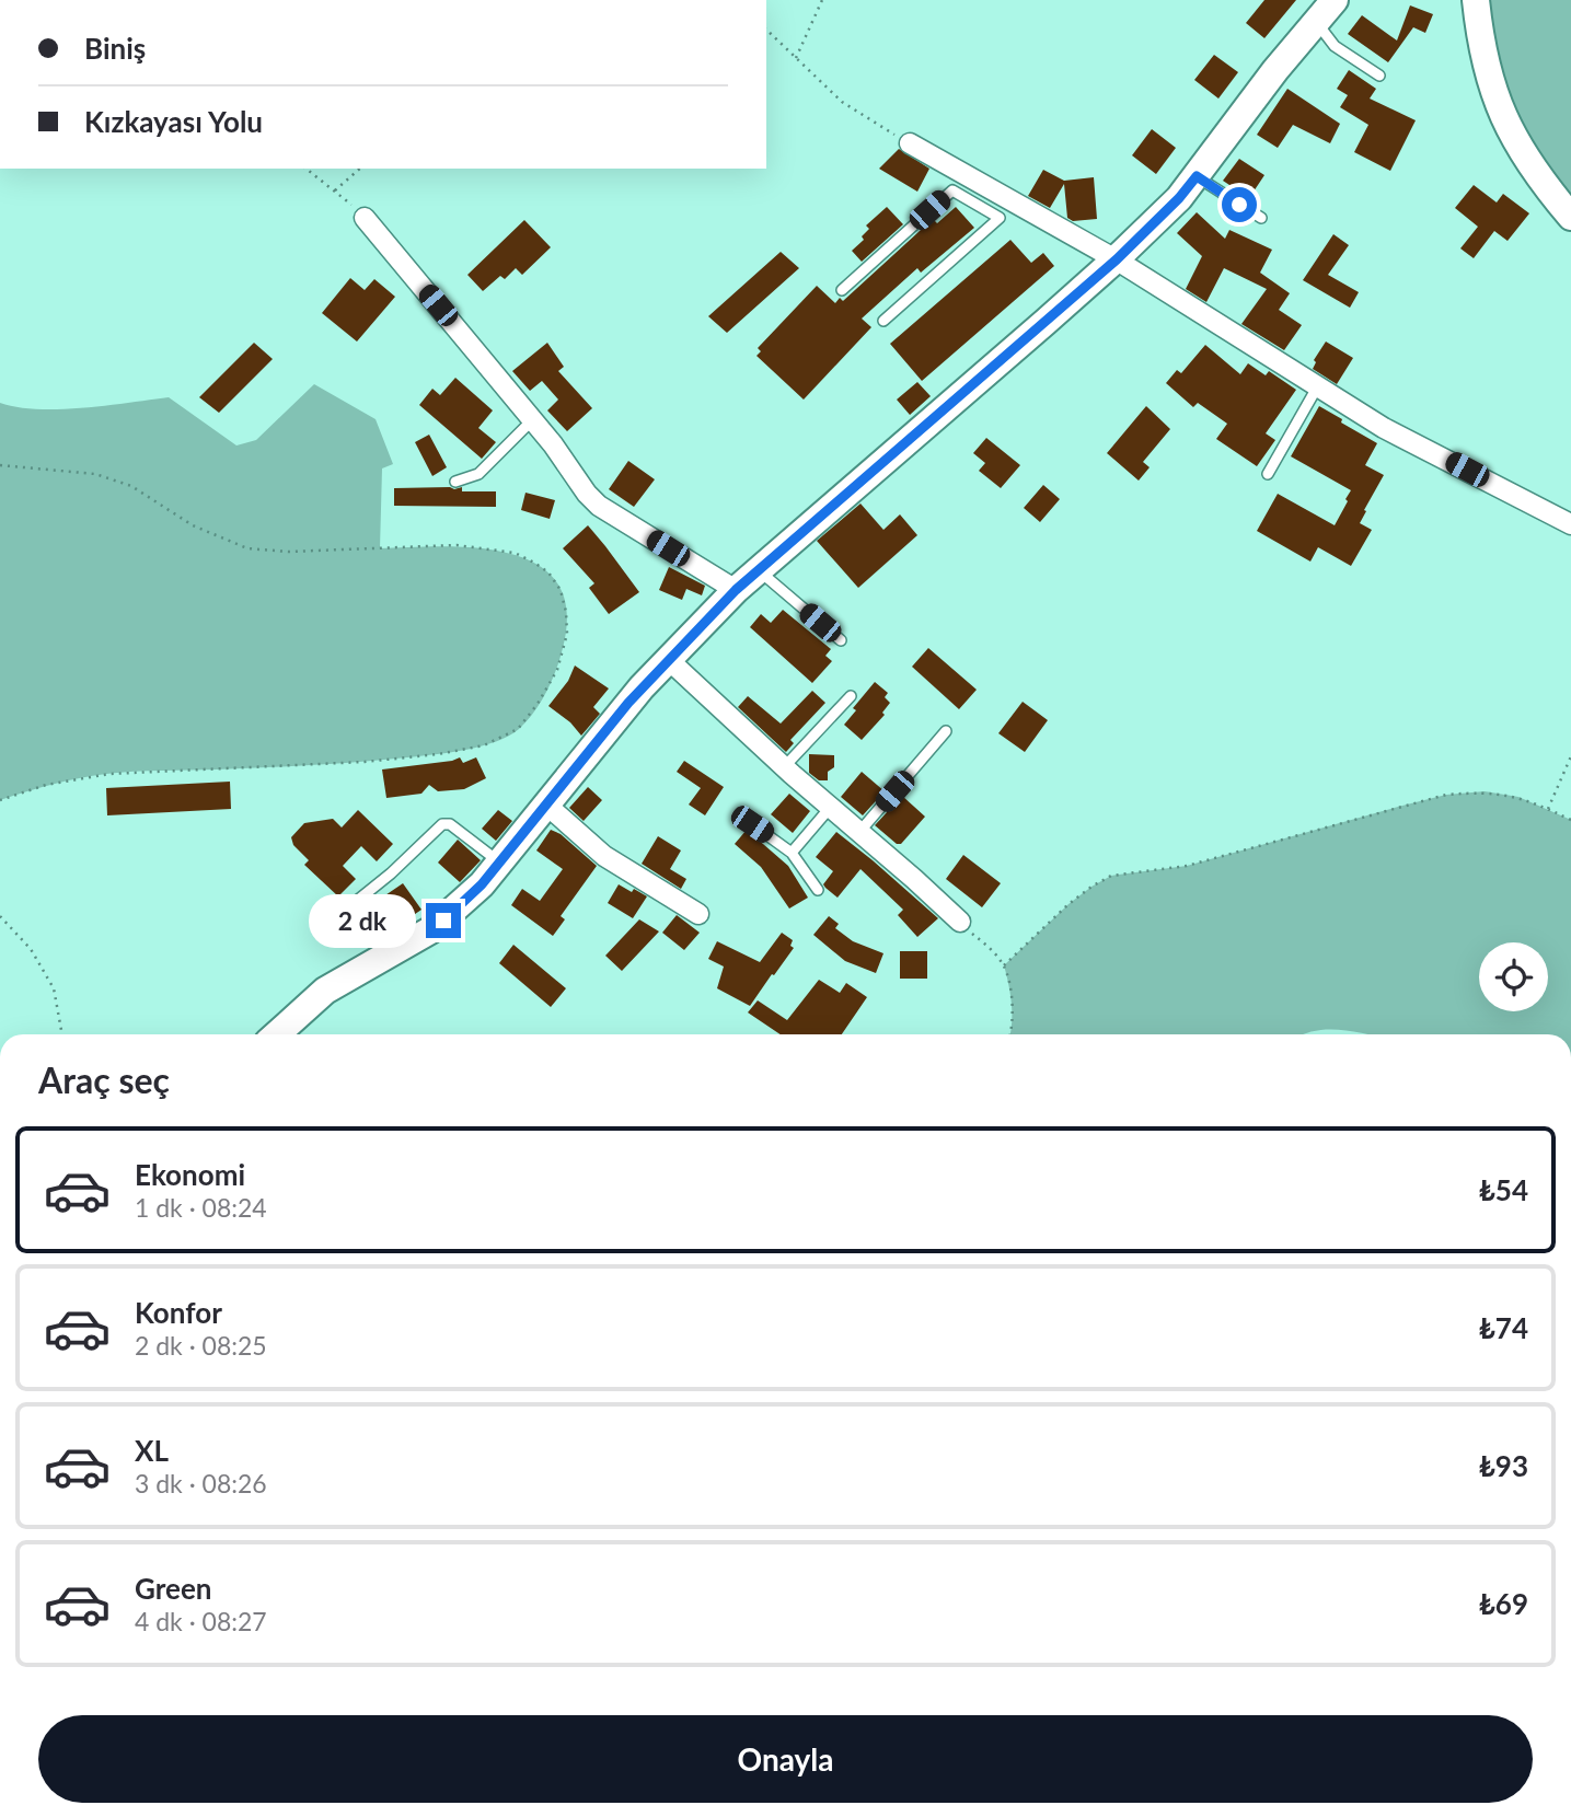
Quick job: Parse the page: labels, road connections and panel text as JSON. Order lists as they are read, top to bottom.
{
  "page": {
    "banner": ["Biniş", "Kızkayası Yolu"],
    "bubble": "2 dk",
    "heading": "Araç seç",
    "list": [
      {
        "name": "Ekonomi",
        "note": "1 dk · 08:24",
        "value": "₺54"
      },
      {
        "name": "Konfor",
        "note": "2 dk · 08:25",
        "value": "₺74"
      },
      {
        "name": "XL",
        "note": "3 dk · 08:26",
        "value": "₺93"
      },
      {
        "name": "Green",
        "note": "4 dk · 08:27",
        "value": "₺69"
      }
    ],
    "buttons": "Onayla"
  }
}
